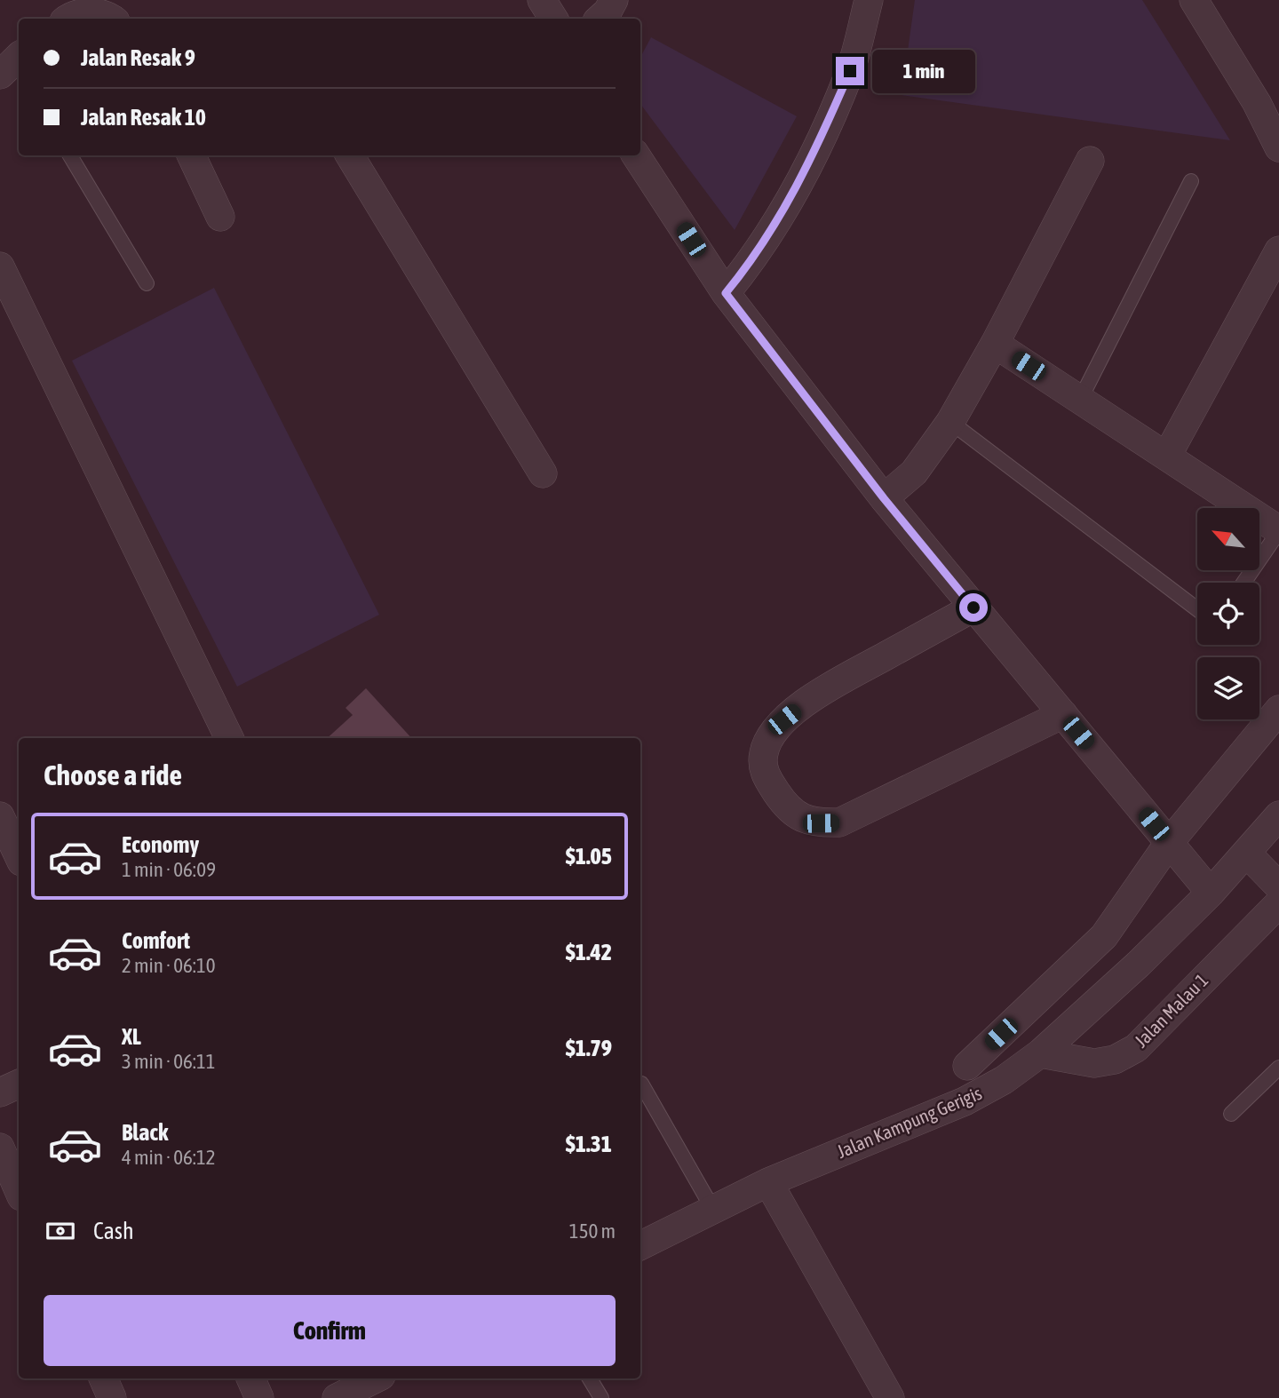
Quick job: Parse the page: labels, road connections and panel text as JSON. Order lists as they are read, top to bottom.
{
  "streets": {
    "street": ["Jalan Malau 1", "Jalan Kampung Gerigis"]
  },
  "crossings": [
    ["Jalan Malau 1", "Jalan Kampung Gerigis"]
  ],
  "north": "top left",
  "page": {
    "banner": ["Jalan Resak 9", "Jalan Resak 10"],
    "bubble": "1 min",
    "heading": "Choose a ride",
    "list": [
      {
        "name": "Economy",
        "note": "1 min · 06:09",
        "value": "$1.05"
      },
      {
        "name": "Comfort",
        "note": "2 min · 06:10",
        "value": "$1.42"
      },
      {
        "name": "XL",
        "note": "3 min · 06:11",
        "value": "$1.79"
      },
      {
        "name": "Black",
        "note": "4 min · 06:12",
        "value": "$1.31"
      }
    ],
    "pay": ["Cash", "150 m"],
    "buttons": "Confirm"
  }
}
